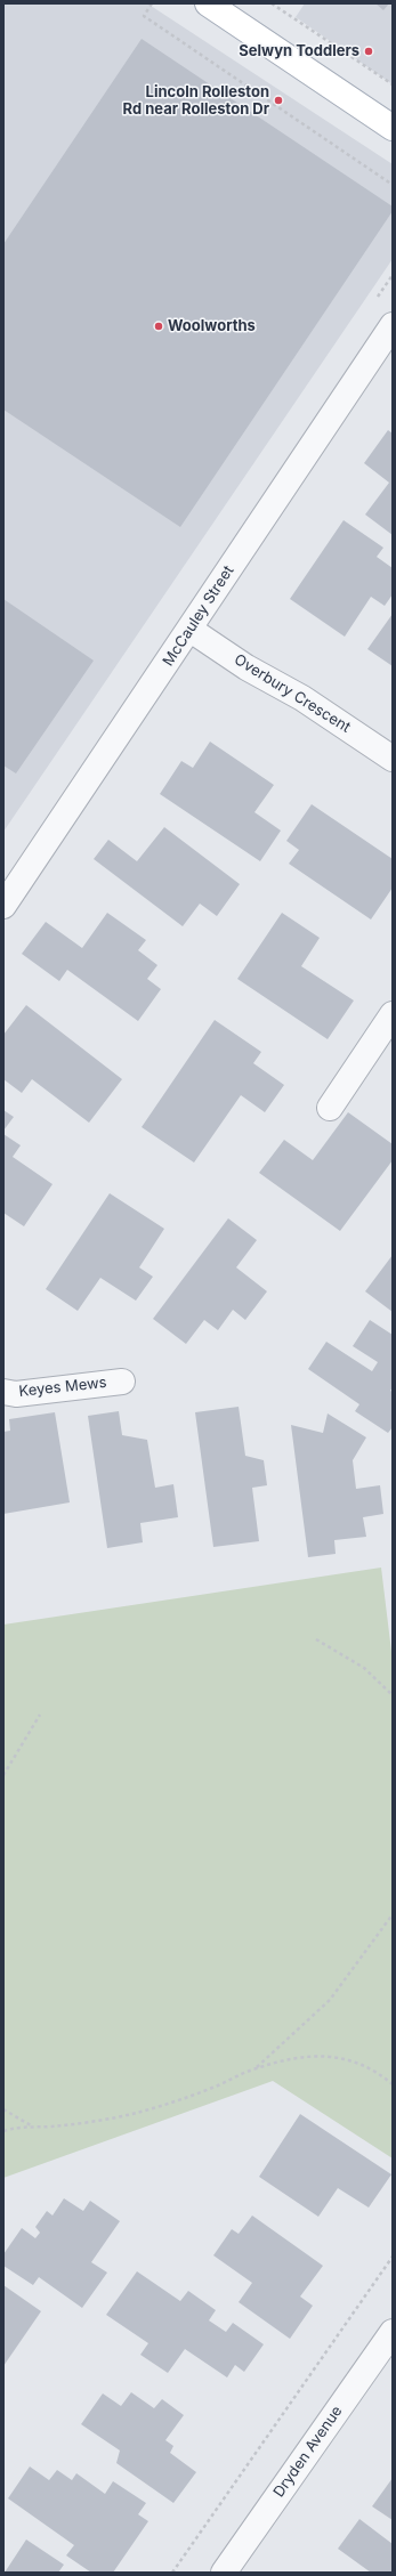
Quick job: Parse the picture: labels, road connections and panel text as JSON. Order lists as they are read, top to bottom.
{
  "streets": {
    "street": [
      "McCauley Street",
      "Overbury Crescent",
      "Keyes Mews",
      "Dryden Avenue"
    ]
  },
  "crossings": [
    ["McCauley Street", "Overbury Crescent"]
  ],
  "places": ["Selwyn Toddlers", "Lincoln Rolleston Rd near Rolleston Dr", "Woolworths"]
}
